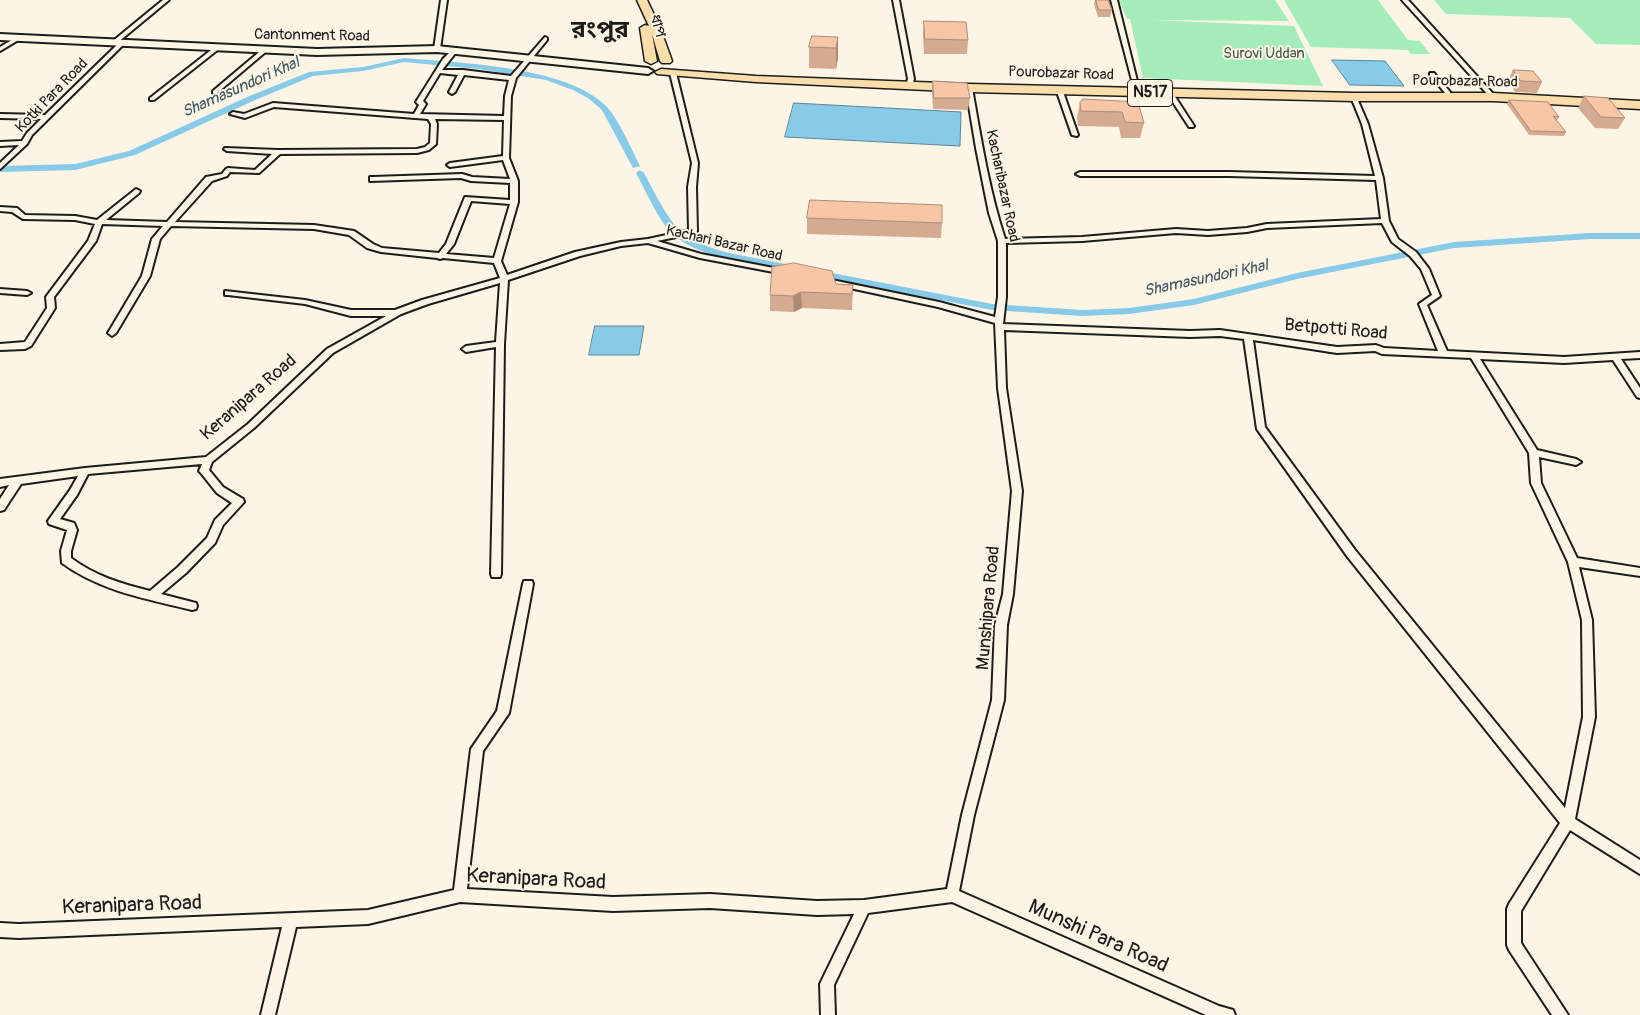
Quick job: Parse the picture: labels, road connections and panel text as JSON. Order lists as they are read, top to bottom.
{
  "streets": {
    "highway": ["ধাপ", "Pourobazar Road", "N517"],
    "main road": ["Cantonment Road"],
    "street": [
      "Kotki Para Road",
      "Kacharibazar Road",
      "Kachari Bazar Road",
      "Betpotti Road",
      "Keranipara Road",
      "Munshipara Road",
      "Munshi Para Road"
    ]
  },
  "crossings": [
    ["ধাপ", "Cantonment Road"],
    ["ধাপ", "Pourobazar Road"],
    ["ধাপ", "N517"],
    ["Cantonment Road", "N517"],
    ["Cantonment Road", "Kotki Para Road"],
    ["Pourobazar Road", "N517"],
    ["Pourobazar Road", "Kacharibazar Road"],
    ["Kacharibazar Road", "Betpotti Road"],
    ["Kacharibazar Road", "Munshipara Road"],
    ["Kachari Bazar Road", "Keranipara Road"],
    ["Betpotti Road", "Munshipara Road"],
    ["Keranipara Road", "Munshipara Road"],
    ["Keranipara Road", "Munshi Para Road"],
    ["Munshipara Road", "Munshi Para Road"]
  ],
  "districts": ["রংপুর"],
  "water": ["Shamasundori Khal"],
  "parks": ["Surovi Uddan"]
}
